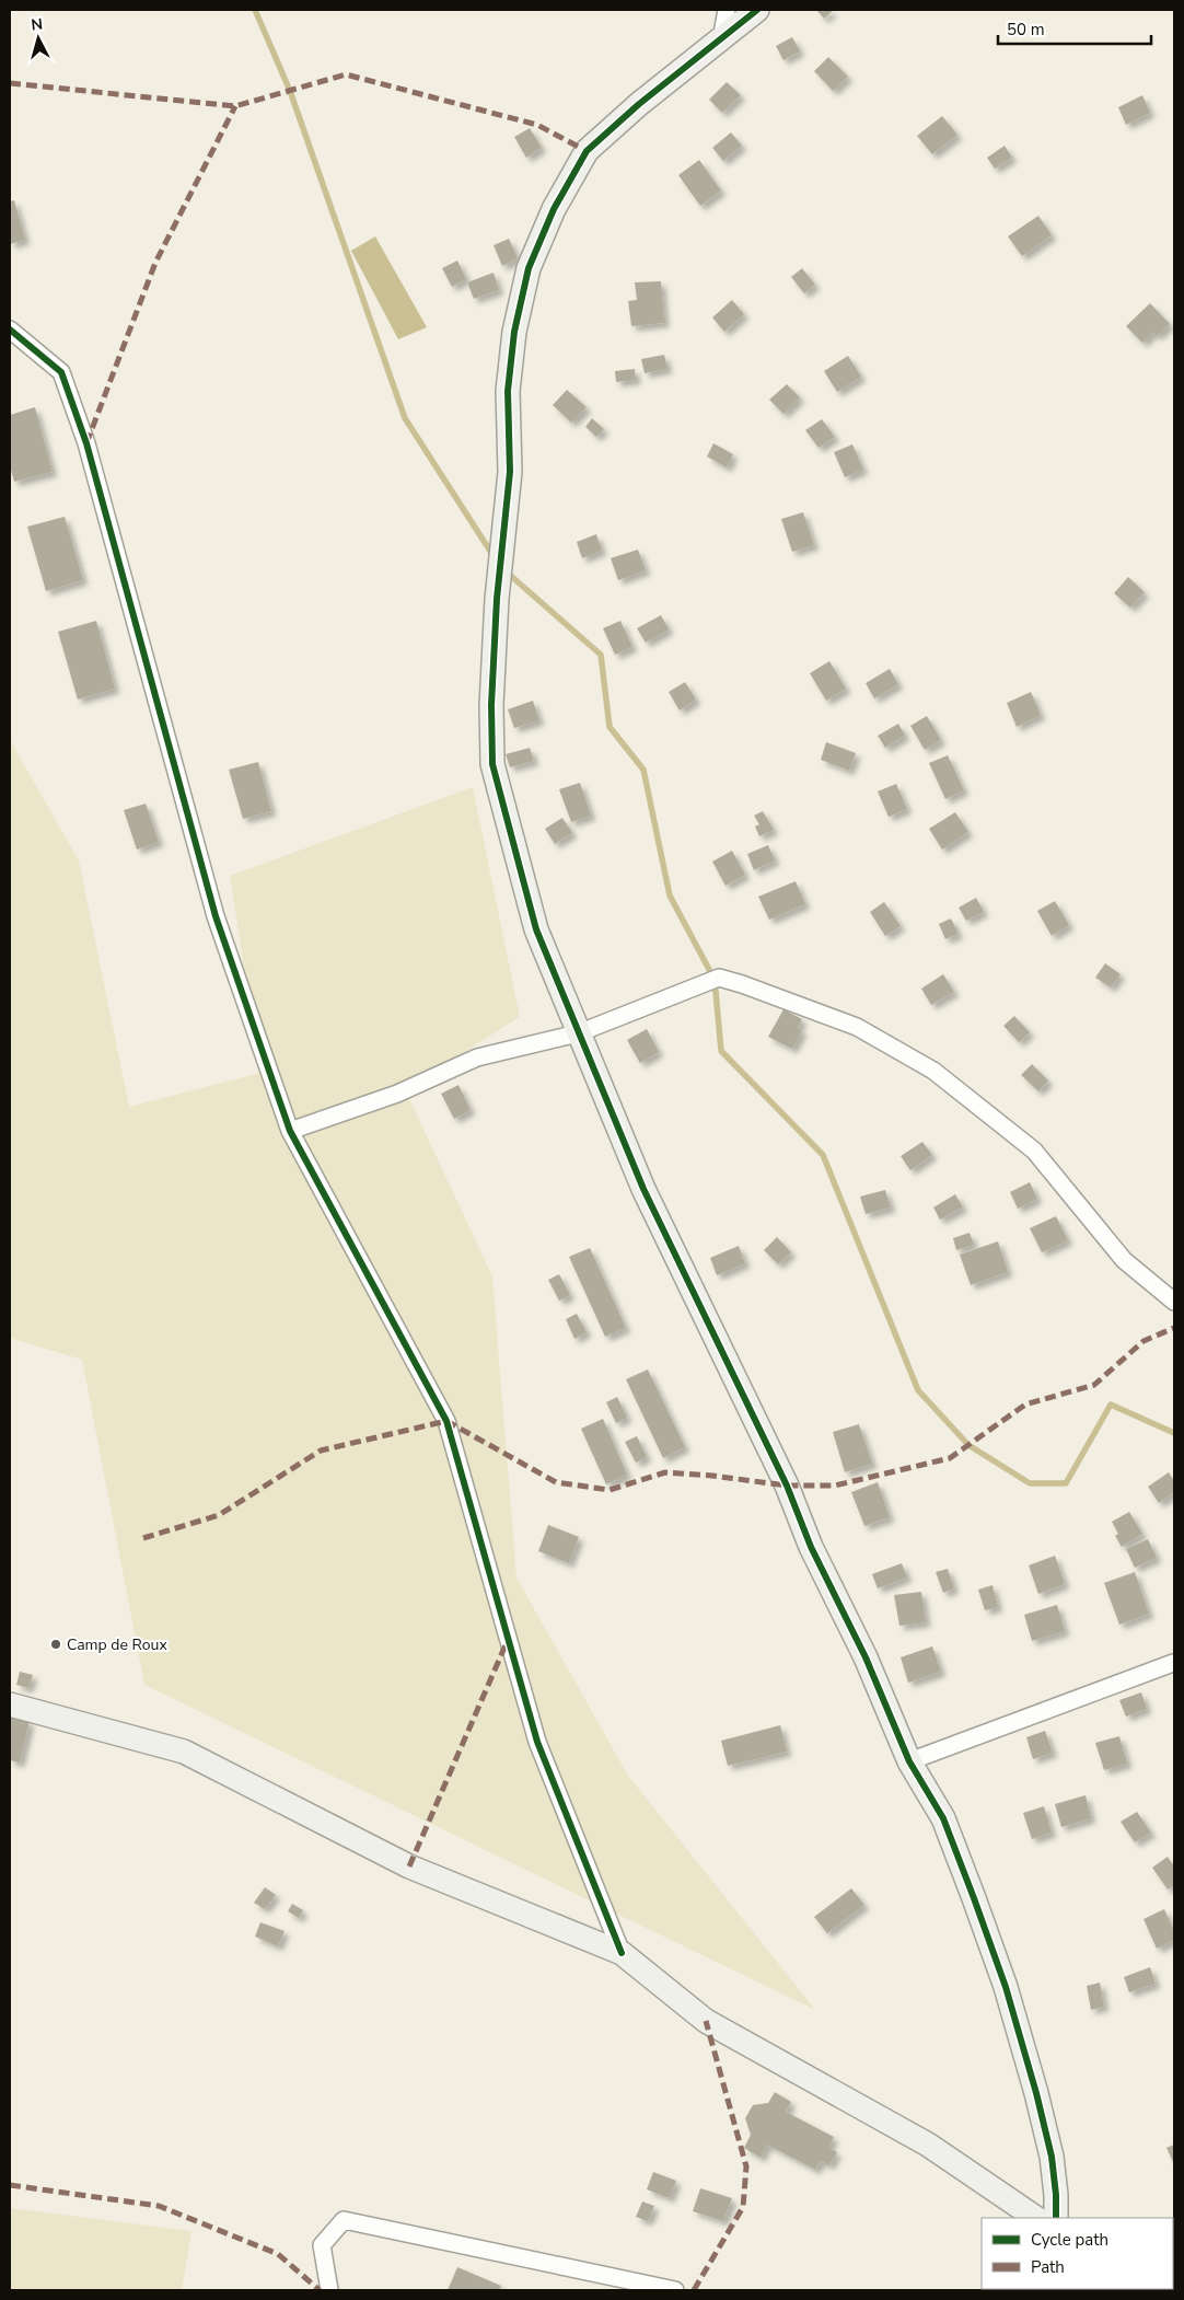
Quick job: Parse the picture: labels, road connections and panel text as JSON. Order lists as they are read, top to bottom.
{
  "places": ["Camp de Roux"],
  "legend": ["Cycle path", "Path"],
  "scale_bar": "50 m",
  "north": "top"
}
